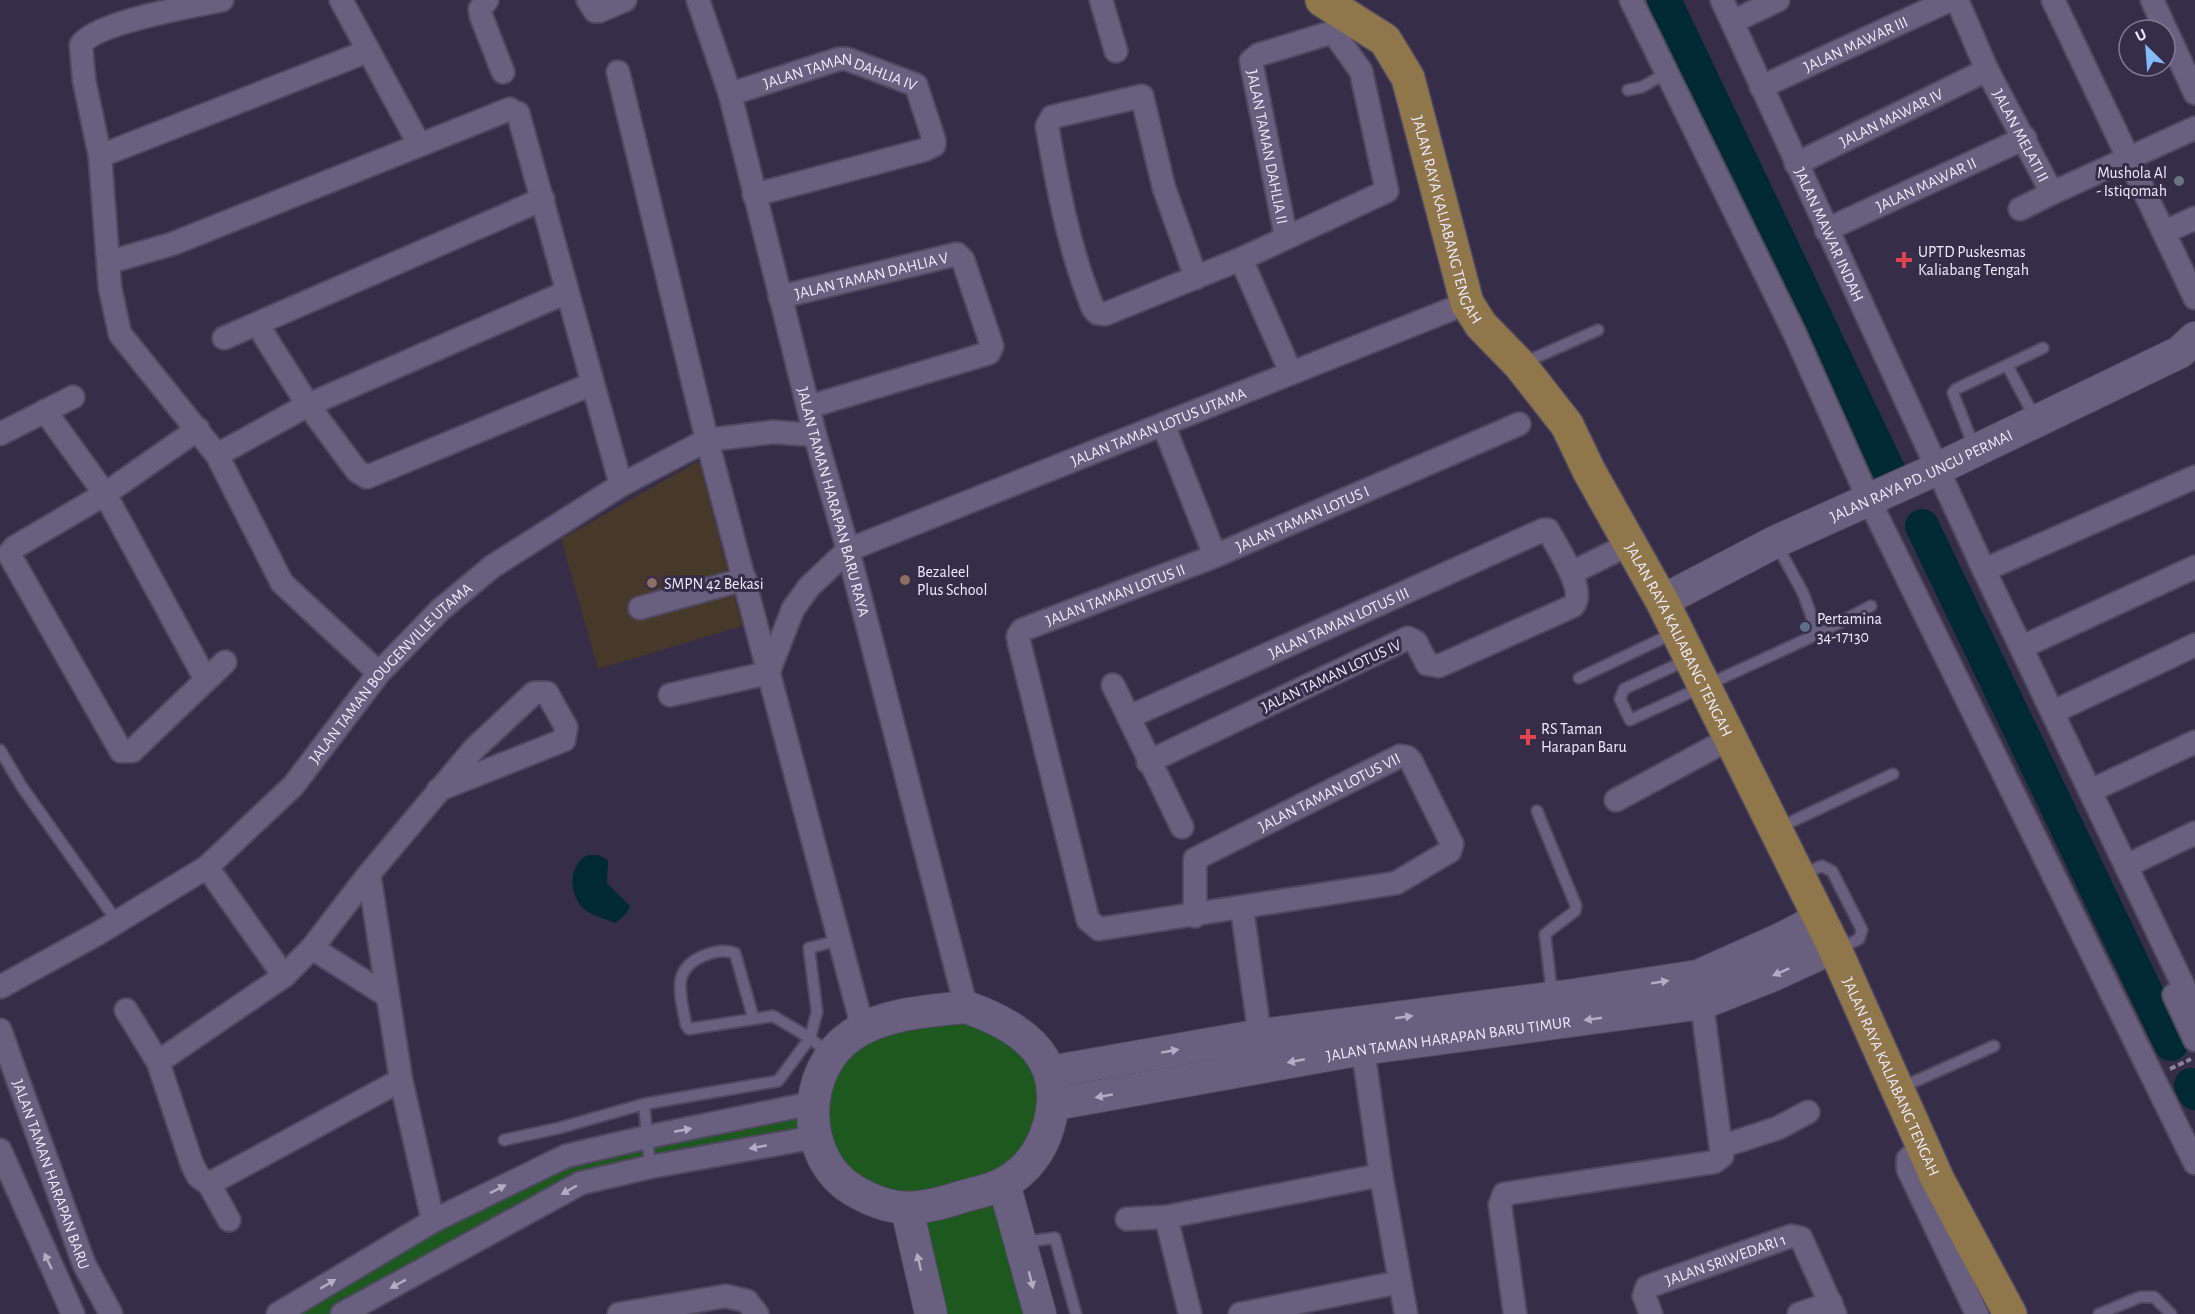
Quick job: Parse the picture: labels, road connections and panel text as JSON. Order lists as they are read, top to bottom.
{
  "streets": {
    "main road": ["JALAN RAYA KALIABANG TENGAH"],
    "street": [
      "JALAN MAWAR III",
      "JALAN TAMAN DAHLIA IV",
      "JALAN MAWAR IV",
      "JALAN MELATI II",
      "JALAN TAMAN DAHLIA II",
      "JALAN MAWAR II",
      "JALAN MAWAR INDAH",
      "JALAN TAMAN DAHLIA V",
      "JALAN TAMAN LOTUS UTAMA",
      "JALAN RAYA PD. UNGU PERMAI",
      "JALAN TAMAN HARAPAN BARU RAYA",
      "JALAN TAMAN LOTUS I",
      "JALAN TAMAN LOTUS II",
      "JALAN TAMAN LOTUS III",
      "JALAN TAMAN BOUGENVILLE UTAMA",
      "JALAN TAMAN LOTUS IV",
      "JALAN TAMAN LOTUS VII",
      "JALAN TAMAN HARAPAN BARU TIMUR",
      "JALAN TAMAN HARAPAN BARU",
      "JALAN SRIWEDARI 1"
    ]
  },
  "crossings": [
    ["JALAN MAWAR III", "JALAN MAWAR INDAH"],
    ["JALAN TAMAN DAHLIA IV", "JALAN TAMAN HARAPAN BARU RAYA"],
    ["JALAN MAWAR IV", "JALAN MELATI II"],
    ["JALAN MAWAR IV", "JALAN MAWAR INDAH"],
    ["JALAN MELATI II", "JALAN MAWAR II"],
    ["JALAN MAWAR II", "JALAN MAWAR INDAH"],
    ["JALAN RAYA KALIABANG TENGAH", "JALAN TAMAN LOTUS UTAMA"],
    ["JALAN RAYA KALIABANG TENGAH", "JALAN RAYA PD. UNGU PERMAI"],
    ["JALAN RAYA KALIABANG TENGAH", "JALAN TAMAN HARAPAN BARU TIMUR"],
    ["JALAN MAWAR INDAH", "JALAN RAYA PD. UNGU PERMAI"],
    ["JALAN TAMAN DAHLIA V", "JALAN TAMAN HARAPAN BARU RAYA"],
    ["JALAN TAMAN LOTUS UTAMA", "JALAN TAMAN HARAPAN BARU RAYA"],
    ["JALAN TAMAN LOTUS UTAMA", "JALAN TAMAN LOTUS I"],
    ["JALAN TAMAN HARAPAN BARU RAYA", "JALAN TAMAN BOUGENVILLE UTAMA"],
    ["JALAN TAMAN LOTUS I", "JALAN TAMAN LOTUS II"],
    ["JALAN TAMAN LOTUS II", "JALAN TAMAN LOTUS VII"],
    ["JALAN TAMAN LOTUS III", "JALAN TAMAN LOTUS IV"]
  ],
  "places": {
    "other": [
      "Mushola Al - Istiqomah",
      "Bezaleel Plus School",
      "SMPN 42 Bekasi",
      "Pertamina 34-17130"
    ],
    "health": ["UPTD Puskesmas Kaliabang Tengah", "RS Taman Harapan Baru"]
  },
  "north": "top left"
}
